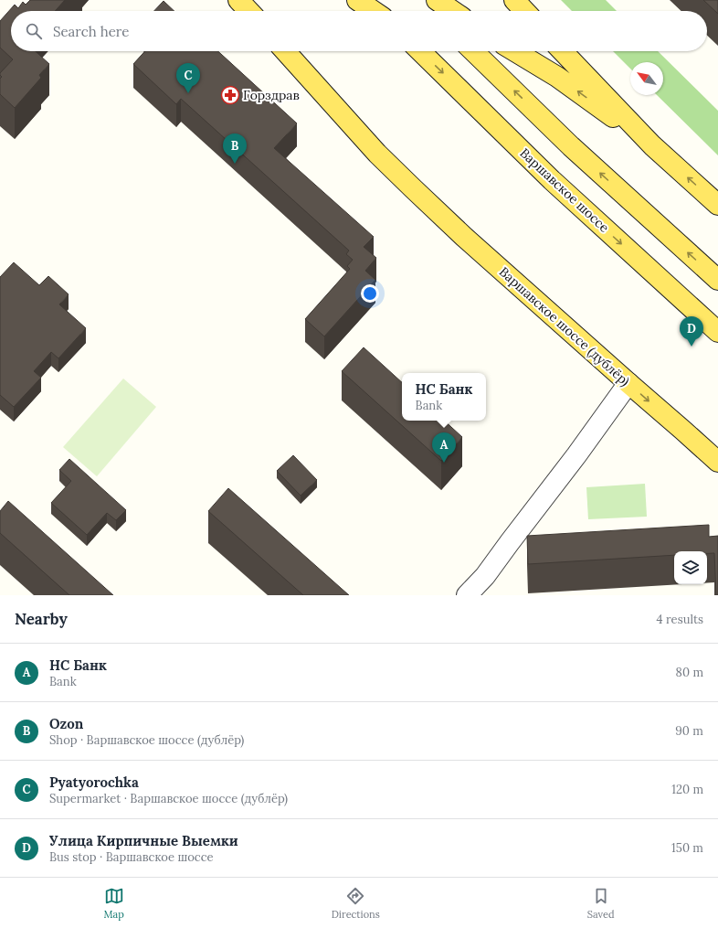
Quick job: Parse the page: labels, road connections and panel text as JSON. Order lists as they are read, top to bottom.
{
  "streets": {
    "main road": ["Варшавское шоссе", "Варшавское шоссе (дублёр)"]
  },
  "places": {
    "pharmacy": ["Горздрав"]
  },
  "north": "top left",
  "page": {
    "search": "Search here",
    "pins": [
      "C",
      "B",
      "D",
      "A"
    ],
    "popup": ["НС Банк", "Bank"],
    "heading": ["Nearby", "4 results"],
    "list": [
      {
        "mark": "A",
        "name": "НС Банк",
        "note": "Bank",
        "value": "80 m"
      },
      {
        "mark": "B",
        "name": "Ozon",
        "note": "Shop · Варшавское шоссе (дублёр)",
        "value": "90 m"
      },
      {
        "mark": "C",
        "name": "Pyatyorochka",
        "note": "Supermarket · Варшавское шоссе (дублёр)",
        "value": "120 m"
      },
      {
        "mark": "D",
        "name": "Улица Кирпичные Выемки",
        "note": "Bus stop · Варшавское шоссе",
        "value": "150 m"
      }
    ],
    "nav": ["Map", "Directions", "Saved"]
  }
}
